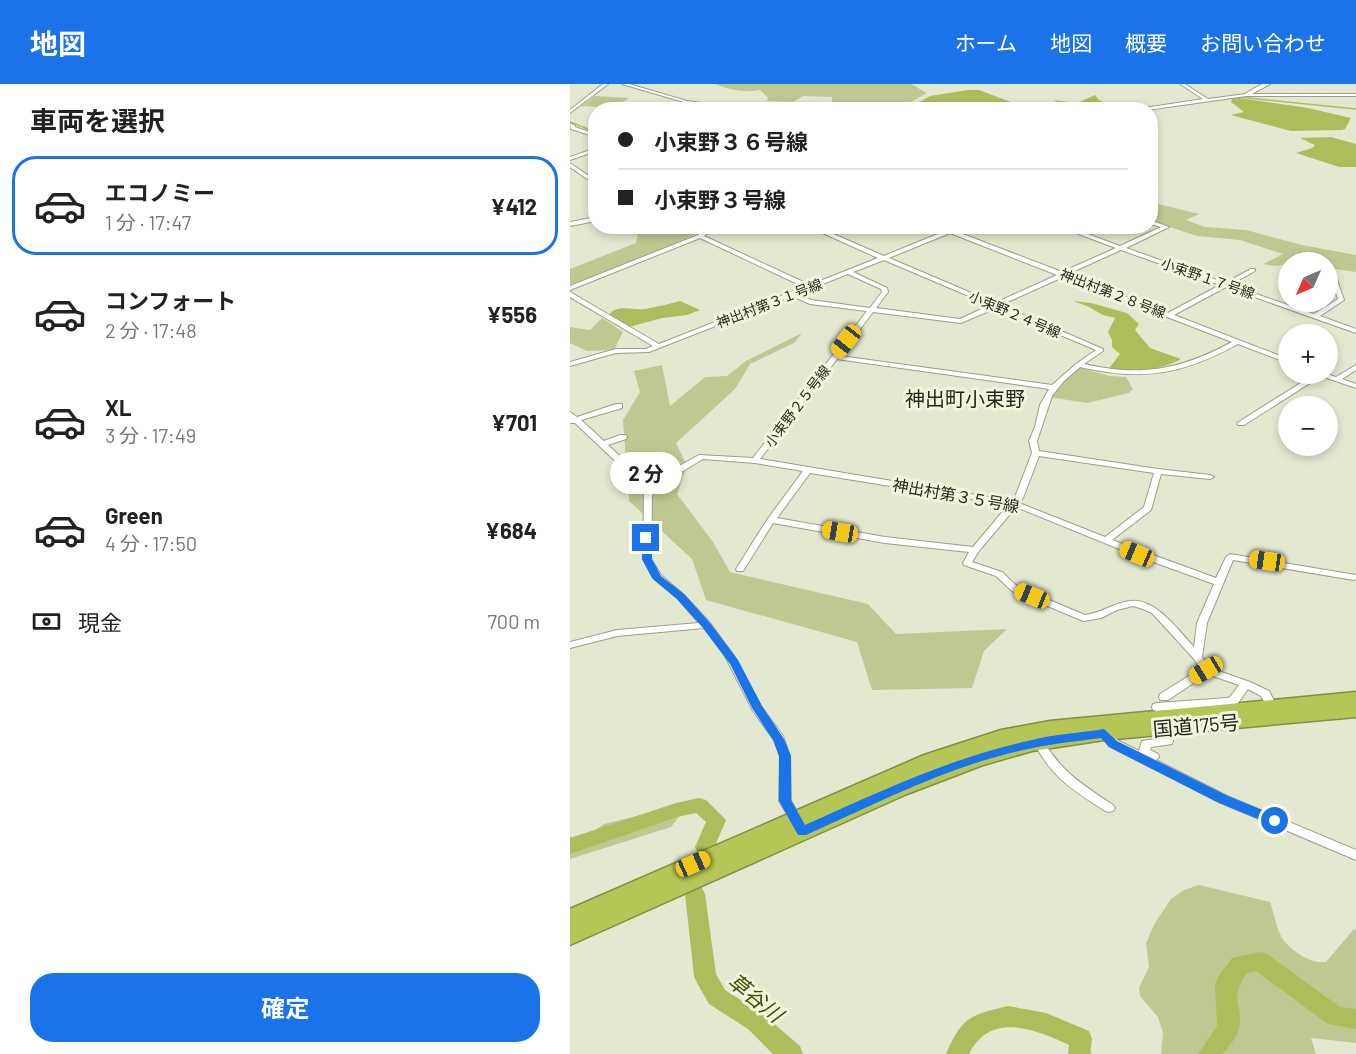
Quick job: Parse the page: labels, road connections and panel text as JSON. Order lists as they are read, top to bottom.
{
  "streets": {
    "highway": ["国道175号"],
    "street": [
      "小束野１７号線",
      "神出村第２８号線",
      "神出村第３１号線",
      "小束野２４号線",
      "小束野２５号線",
      "神出村第３５号線"
    ]
  },
  "crossings": [
    ["神出村第３１号線", "小束野２４号線"],
    ["神出村第３１号線", "小束野２５号線"],
    ["小束野２４号線", "神出村第３５号線"],
    ["小束野２５号線", "神出村第３５号線"]
  ],
  "districts": ["神出町小束野"],
  "water": ["草谷川"],
  "north": "bottom left",
  "page": {
    "header": "地図",
    "nav": [
      "ホーム",
      "地図",
      "概要",
      "お問い合わせ"
    ],
    "heading": "車両を選択",
    "banner": ["小束野３６号線", "小束野３号線"],
    "list": [
      {
        "name": "エコノミー",
        "note": "1 分 · 17:47",
        "value": "¥412"
      },
      {
        "name": "コンフォート",
        "note": "2 分 · 17:48",
        "value": "¥556"
      },
      {
        "name": "XL",
        "note": "3 分 · 17:49",
        "value": "¥701"
      },
      {
        "name": "Green",
        "note": "4 分 · 17:50",
        "value": "¥684"
      }
    ],
    "map_buttons": ["+", "−"],
    "bubble": "2 分",
    "pay": ["現金", "700 m"],
    "buttons": "確定"
  }
}
